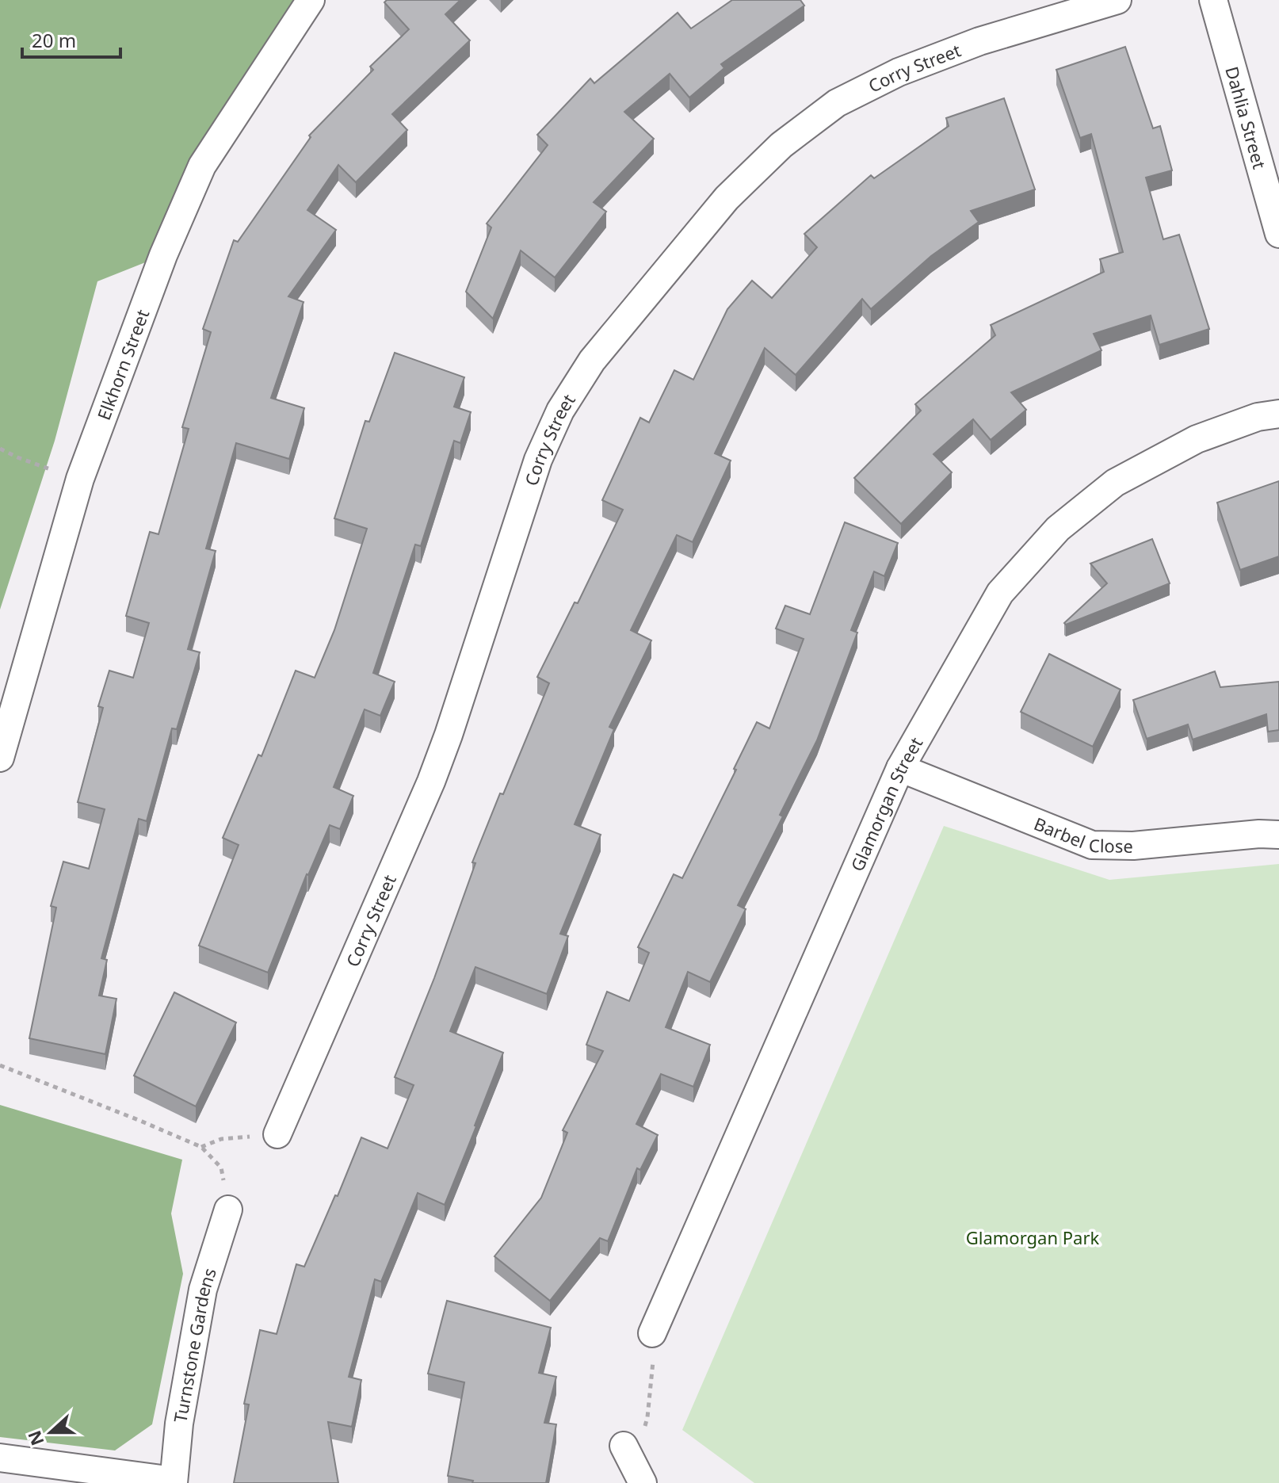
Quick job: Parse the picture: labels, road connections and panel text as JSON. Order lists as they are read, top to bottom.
{
  "streets": {
    "street": [
      "Corry Street",
      "Dahlia Street",
      "Elkhorn Street",
      "Glamorgan Street",
      "Barbel Close",
      "Turnstone Gardens"
    ]
  },
  "crossings": [
    ["Glamorgan Street", "Barbel Close"]
  ],
  "parks": ["Glamorgan Park"],
  "scale_bar": "20 m",
  "north": "left"
}
